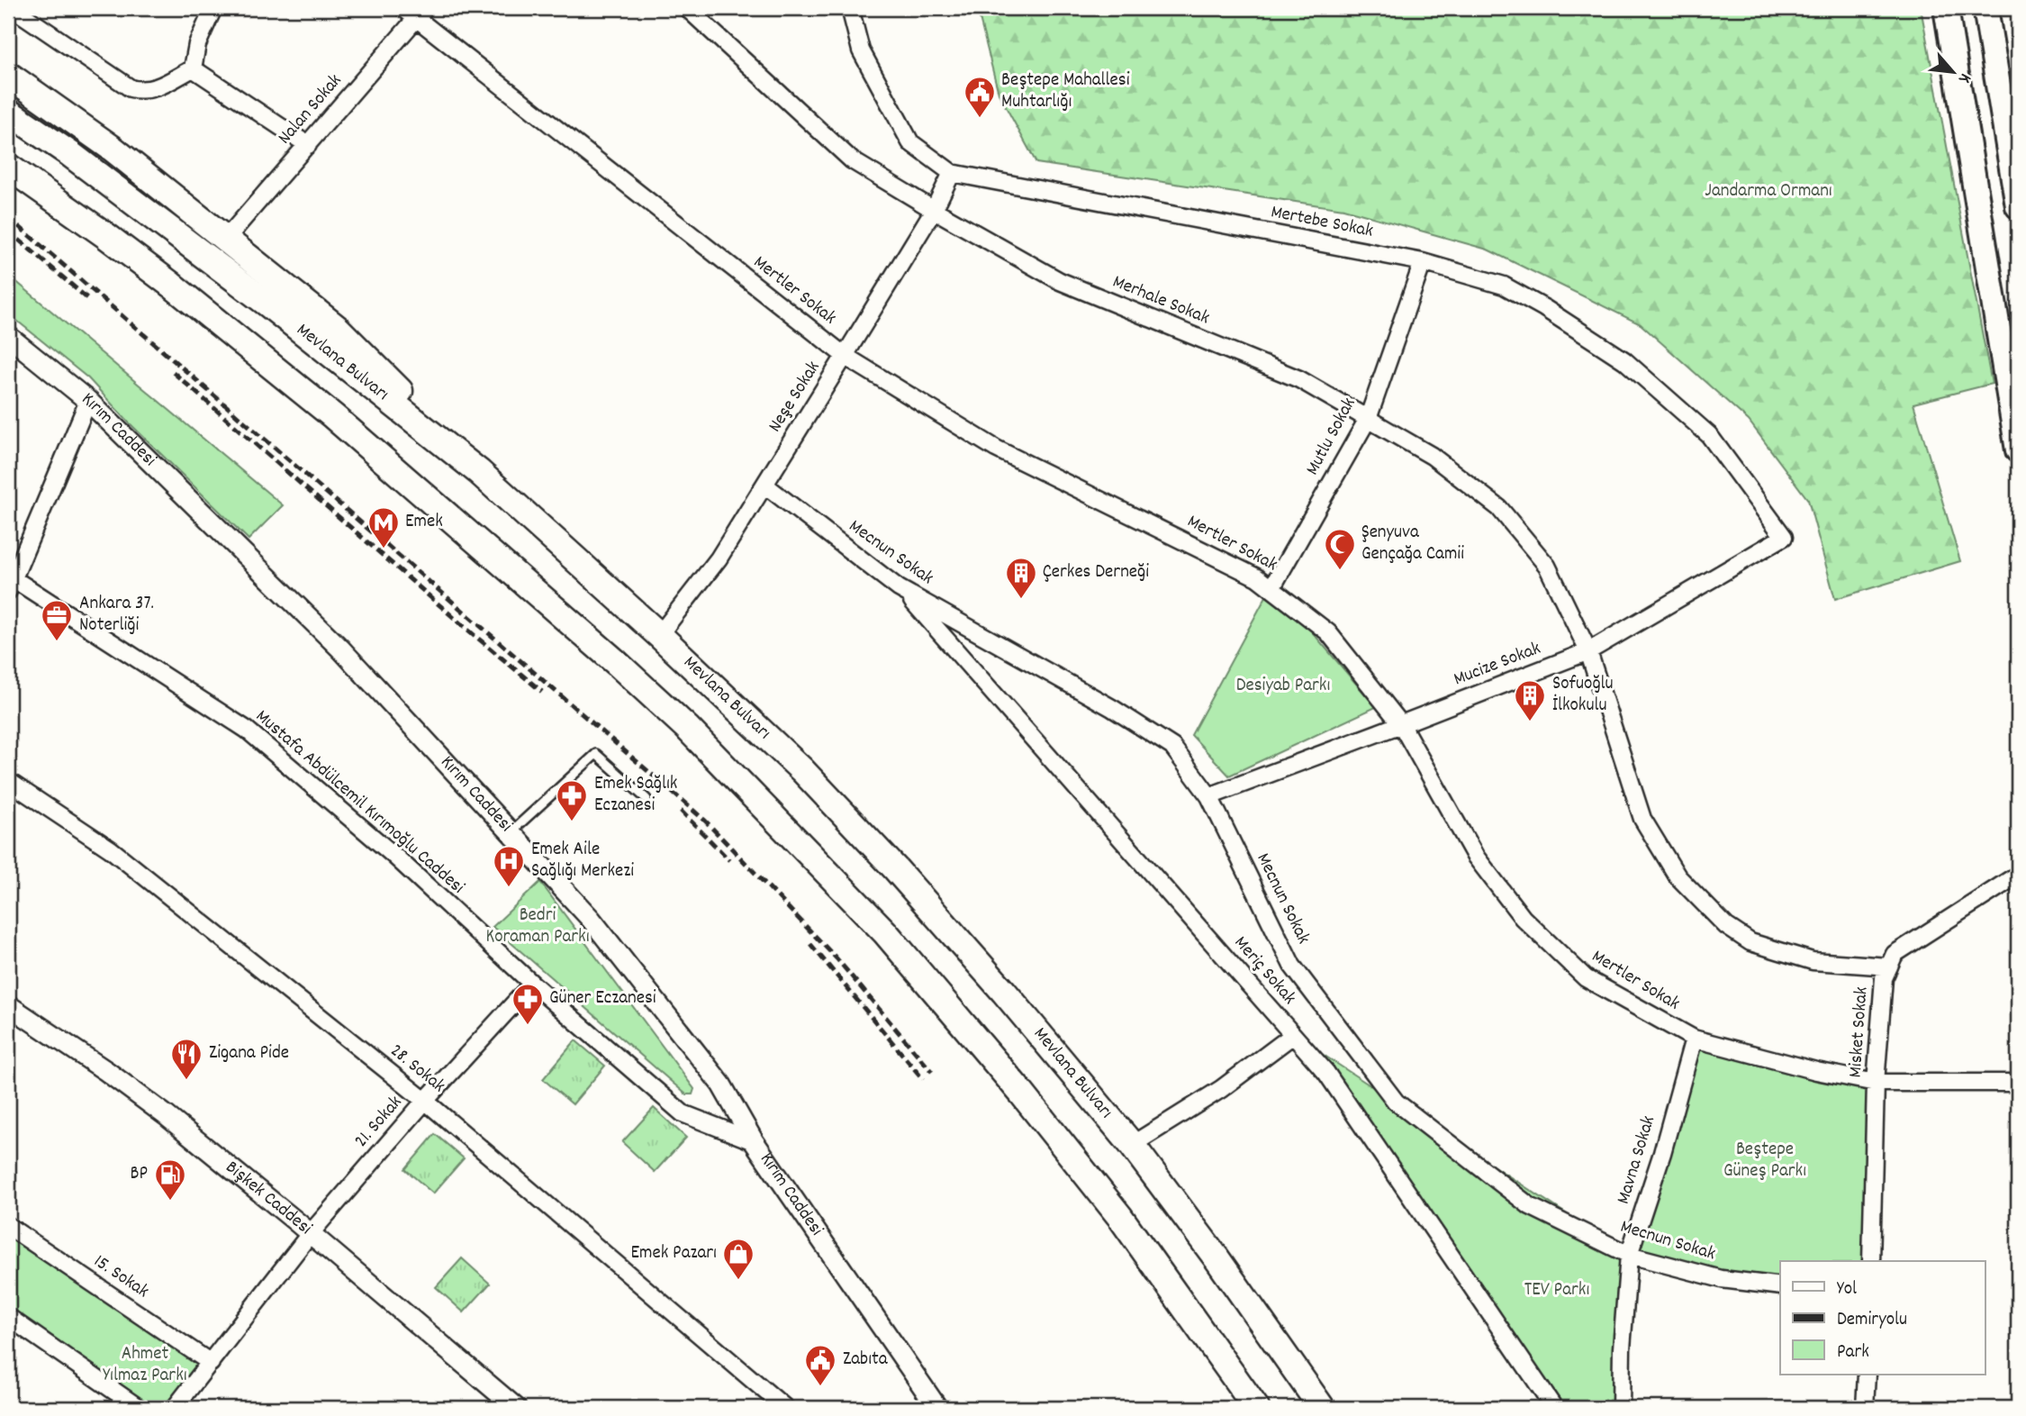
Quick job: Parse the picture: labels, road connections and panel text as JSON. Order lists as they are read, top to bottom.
{
  "streets": {
    "highway": ["Mevlana Bulvarı"],
    "street": [
      "Nalan Sokak",
      "Mertebe Sokak",
      "Mertler Sokak",
      "Merhale Sokak",
      "Neşe Sokak",
      "Kırım Caddesi",
      "Mutlu Sokak",
      "Mecnun Sokak",
      "Mucize Sokak",
      "Mustafa Abdülcemil Kırımoğlu Caddesi",
      "Meriç Sokak",
      "Misket Sokak",
      "28. Sokak",
      "21. Sokak",
      "Mavna Sokak",
      "Bişkek Caddesi",
      "15. Sokak"
    ]
  },
  "crossings": [
    ["Nalan Sokak", "Mertler Sokak"],
    ["Mertebe Sokak", "Neşe Sokak"],
    ["Mertebe Sokak", "Mutlu Sokak"],
    ["Mertebe Sokak", "Mucize Sokak"],
    ["Mertler Sokak", "Neşe Sokak"],
    ["Mertler Sokak", "Mutlu Sokak"],
    ["Mertler Sokak", "Mucize Sokak"],
    ["Mertler Sokak", "Misket Sokak"],
    ["Mertler Sokak", "Mavna Sokak"],
    ["Merhale Sokak", "Neşe Sokak"],
    ["Merhale Sokak", "Mutlu Sokak"],
    ["Merhale Sokak", "Mucize Sokak"],
    ["Merhale Sokak", "Misket Sokak"],
    ["Mevlana Bulvarı", "Neşe Sokak"],
    ["Neşe Sokak", "Mecnun Sokak"],
    ["Kırım Caddesi", "Mustafa Abdülcemil Kırımoğlu Caddesi"],
    ["Mecnun Sokak", "Mucize Sokak"],
    ["Mecnun Sokak", "Meriç Sokak"],
    ["Mecnun Sokak", "Mavna Sokak"],
    ["Mustafa Abdülcemil Kırımoğlu Caddesi", "21. Sokak"],
    ["28. Sokak", "21. Sokak"],
    ["21. Sokak", "Bişkek Caddesi"],
    ["21. Sokak", "15. Sokak"]
  ],
  "parks": [
    "Jandarma Ormanı",
    "Desiyab Parkı",
    "Bedri Koraman Parkı",
    "Beştepe Güneş Parkı",
    "TEV Parkı",
    "Ahmet Yılmaz Parkı"
  ],
  "places": {
    "public building": ["Beştepe Mahallesi Muhtarlığı", "Zabıta"],
    "metro station": ["Emek"],
    "mosque": ["Şenyuva Gençağa Camii"],
    "building": ["Çerkes Derneği", "Sofuoğlu İlkokulu"],
    "office": ["Ankara 37. Noterliği"],
    "pharmacy": ["Emek Sağlık Eczanesi", "Güner Eczanesi"],
    "hospital": ["Emek Aile Sağlığı Merkezi"],
    "restaurant": ["Zigana Pide"],
    "fuel station": ["BP"],
    "shop": ["Emek Pazarı"]
  },
  "legend": ["Yol", "Demiryolu", "Park"],
  "north": "bottom right"
}
